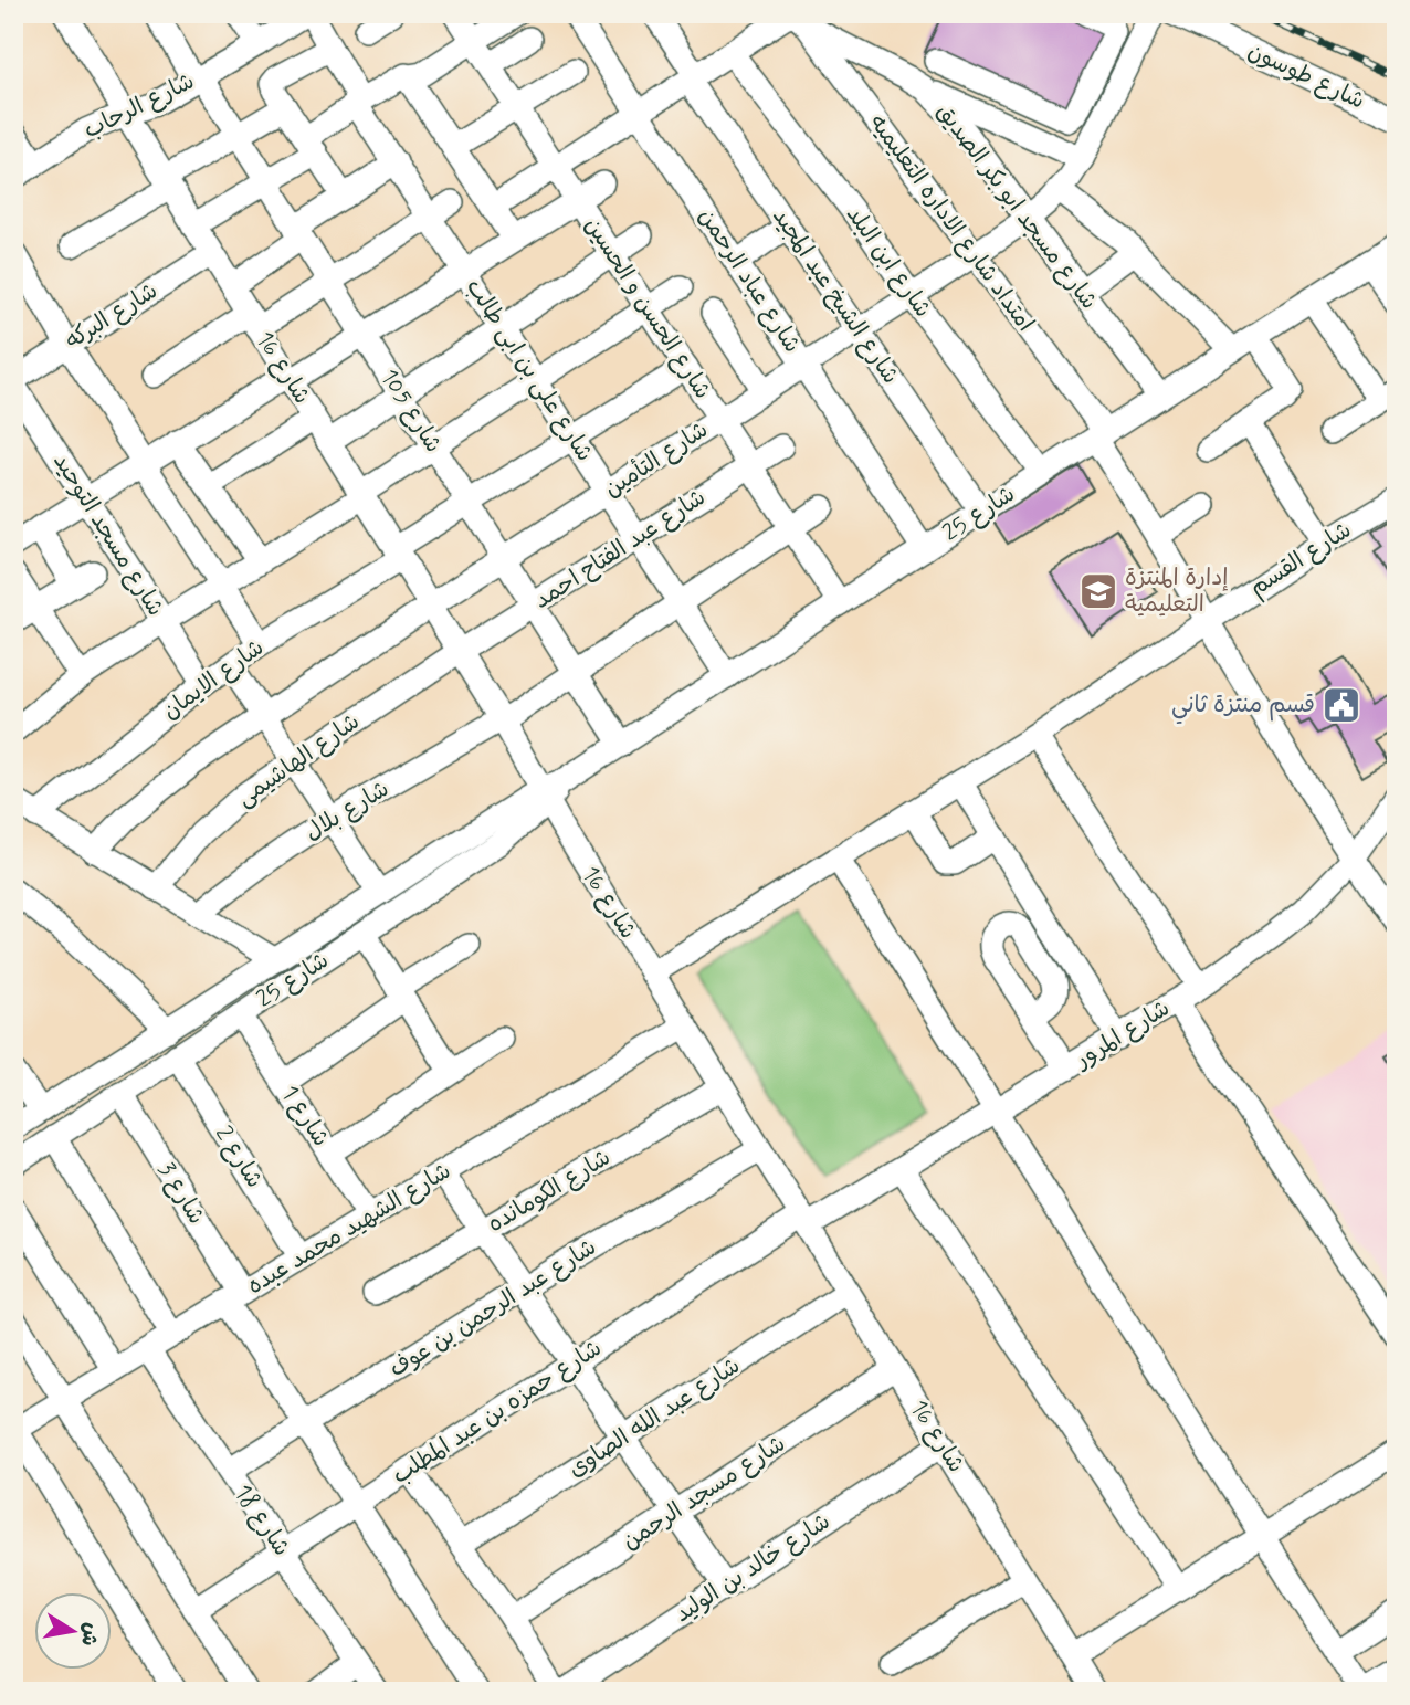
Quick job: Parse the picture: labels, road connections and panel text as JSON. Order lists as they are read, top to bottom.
{
  "streets": {
    "street": [
      "شارع طوسون",
      "شارع الرحاب",
      "شارع مسجد ابو بكر الصديق",
      "امتداد شارع الاداره التعليميه",
      "شارع ابن البلد",
      "شارع عباد الرحمن",
      "شارع الشيخ عبد المجيد",
      "شارع الحسن و الحسين",
      "شارع البركه",
      "شارع 16",
      "شارع على بن ابى طالب",
      "شارع 105",
      "شارع التأمين",
      "شارع 25",
      "شارع مسجد التوحيد",
      "شارع عبد الفتاح احمد",
      "شارع القسم",
      "شارع الايمان",
      "شارع الهاشيمى",
      "شارع بلال",
      "شارع المرور",
      "شارع 1",
      "شارع 2",
      "شارع الكومانده",
      "شارع 3",
      "شارع الشهيد محمد عبده",
      "شارع عبد الرحمن بن عوف",
      "شارع حمزه بن عبد المطلب",
      "شارع عبد الله الصاوى",
      "شارع مسجد الرحمن",
      "شارع 18",
      "شارع خالد بن الوليد"
    ]
  },
  "crossings": [
    ["شارع الرحاب", "شارع 16"],
    ["شارع الرحاب", "شارع على بن ابى طالب"],
    ["شارع الرحاب", "شارع 105"],
    ["شارع مسجد ابو بكر الصديق", "امتداد شارع الاداره التعليميه"],
    ["شارع مسجد ابو بكر الصديق", "شارع التأمين"],
    ["شارع مسجد ابو بكر الصديق", "شارع 25"],
    ["امتداد شارع الاداره التعليميه", "شارع التأمين"],
    ["امتداد شارع الاداره التعليميه", "شارع 25"],
    ["امتداد شارع الاداره التعليميه", "شارع القسم"],
    ["امتداد شارع الاداره التعليميه", "شارع المرور"],
    ["شارع ابن البلد", "شارع التأمين"],
    ["شارع ابن البلد", "شارع 25"],
    ["شارع عباد الرحمن", "شارع التأمين"],
    ["شارع عباد الرحمن", "شارع 25"],
    ["شارع الشيخ عبد المجيد", "شارع التأمين"],
    ["شارع الشيخ عبد المجيد", "شارع 25"],
    ["شارع الحسن و الحسين", "شارع التأمين"],
    ["شارع الحسن و الحسين", "شارع 25"],
    ["شارع الحسن و الحسين", "شارع عبد الفتاح احمد"],
    ["شارع الحسن و الحسين", "شارع الايمان"],
    ["شارع الحسن و الحسين", "شارع بلال"],
    ["شارع البركه", "شارع 16"],
    ["شارع البركه", "شارع مسجد التوحيد"],
    ["شارع 16", "شارع التأمين"],
    ["شارع 16", "شارع 25"],
    ["شارع 16", "شارع عبد الفتاح احمد"],
    ["شارع 16", "شارع القسم"],
    ["شارع 16", "شارع الايمان"],
    ["شارع 16", "شارع الهاشيمى"],
    ["شارع 16", "شارع بلال"],
    ["شارع 16", "شارع المرور"],
    ["شارع 16", "شارع الكومانده"],
    ["شارع 16", "شارع الشهيد محمد عبده"],
    ["شارع 16", "شارع عبد الرحمن بن عوف"],
    ["شارع 16", "شارع حمزه بن عبد المطلب"],
    ["شارع 16", "شارع عبد الله الصاوى"],
    ["شارع 16", "شارع مسجد الرحمن"],
    ["شارع 16", "شارع خالد بن الوليد"],
    ["شارع على بن ابى طالب", "شارع التأمين"],
    ["شارع على بن ابى طالب", "شارع 25"],
    ["شارع على بن ابى طالب", "شارع عبد الفتاح احمد"],
    ["شارع على بن ابى طالب", "شارع الايمان"],
    ["شارع على بن ابى طالب", "شارع بلال"],
    ["شارع 105", "شارع التأمين"],
    ["شارع 105", "شارع 25"],
    ["شارع 105", "شارع عبد الفتاح احمد"],
    ["شارع 105", "شارع الايمان"],
    ["شارع 105", "شارع بلال"],
    ["شارع 25", "شارع 1"],
    ["شارع 25", "شارع 2"],
    ["شارع 25", "شارع 3"],
    ["شارع مسجد التوحيد", "شارع الايمان"],
    ["شارع عبد الفتاح احمد", "شارع الهاشيمى"],
    ["شارع المرور", "شارع حمزه بن عبد المطلب"],
    ["شارع 1", "شارع الشهيد محمد عبده"],
    ["شارع 2", "شارع الشهيد محمد عبده"],
    ["شارع 3", "شارع الشهيد محمد عبده"],
    ["شارع 3", "شارع عبد الرحمن بن عوف"],
    ["شارع 3", "شارع حمزه بن عبد المطلب"],
    ["شارع الشهيد محمد عبده", "شارع 18"],
    ["شارع عبد الرحمن بن عوف", "شارع 18"],
    ["شارع حمزه بن عبد المطلب", "شارع 18"]
  ],
  "places": {
    "school or university": ["إدارة المنتزة التعليمية"],
    "public building": ["قسم منتزة ثاني"]
  },
  "north": "right"
}
